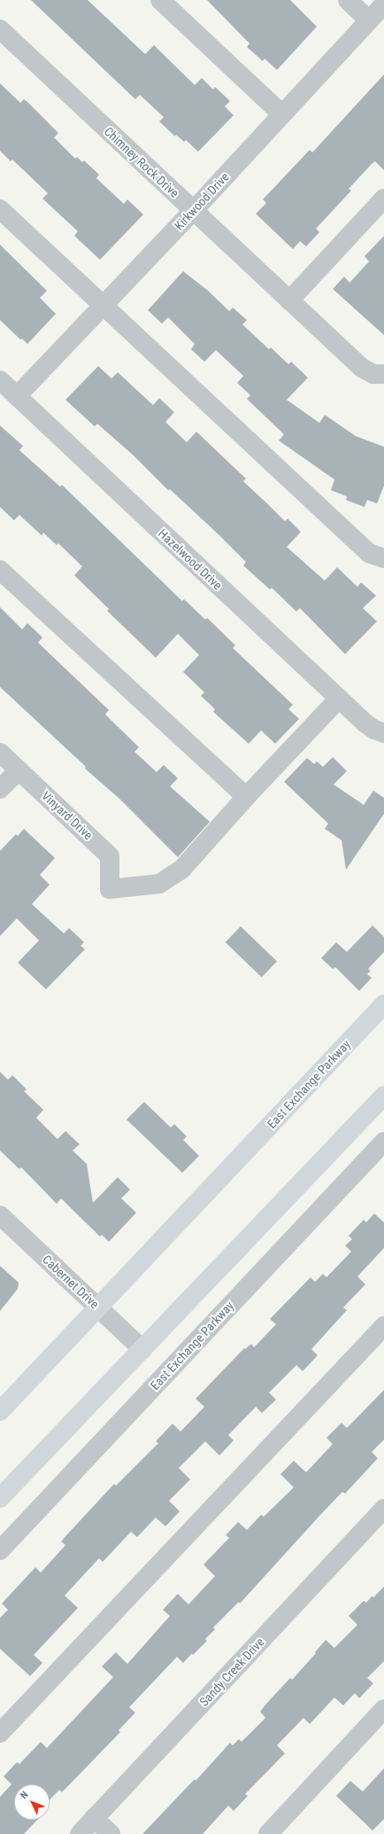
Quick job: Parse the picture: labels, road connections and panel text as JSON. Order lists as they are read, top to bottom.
{
  "streets": {
    "main road": ["East Exchange Parkway"],
    "street": [
      "Chimney Rock Drive",
      "Kirkwood Drive",
      "Hazelwood Drive",
      "Vinyard Drive",
      "Cabernet Drive",
      "Sandy Creek Drive"
    ]
  },
  "crossings": [
    ["Chimney Rock Drive", "Kirkwood Drive"],
    ["Kirkwood Drive", "Hazelwood Drive"],
    ["East Exchange Parkway", "Cabernet Drive"]
  ],
  "north": "top left"
}
